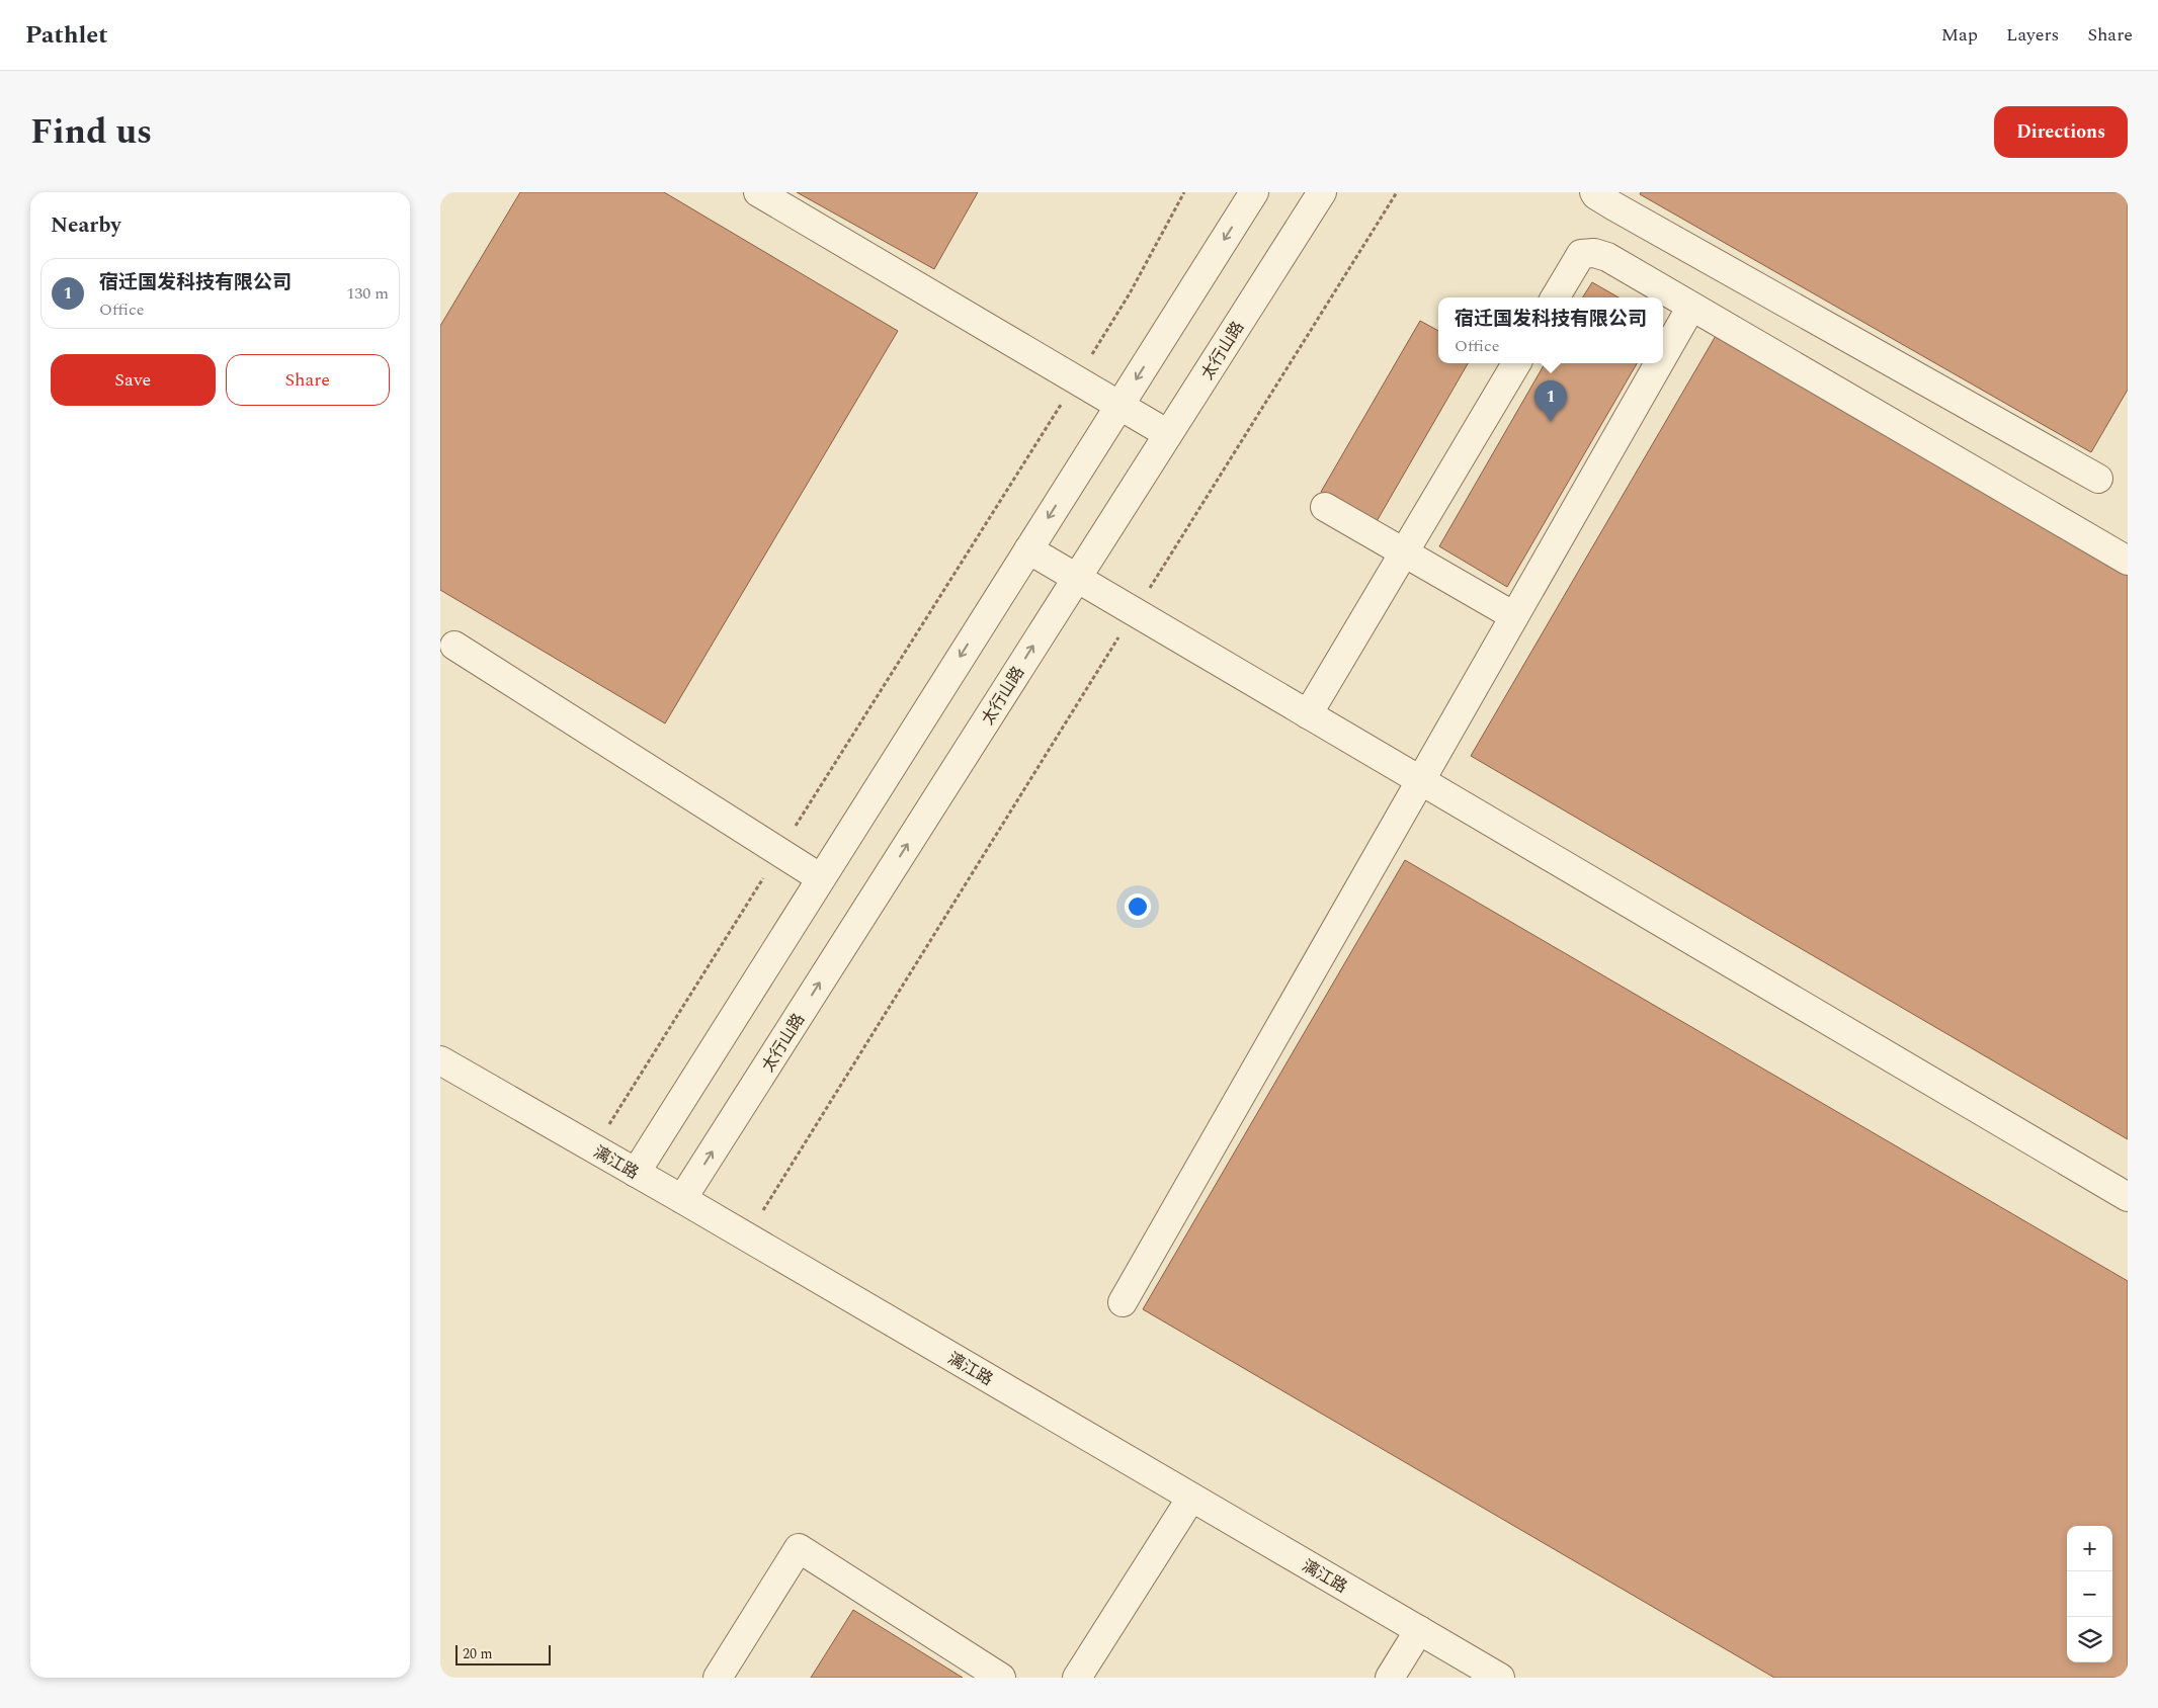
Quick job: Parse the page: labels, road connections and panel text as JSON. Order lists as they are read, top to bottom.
{
  "streets": {
    "street": ["太行山路", "漓江路"]
  },
  "crossings": [
    ["太行山路", "漓江路"]
  ],
  "scale_bar": "20 m",
  "page": {
    "header": "Pathlet",
    "nav": ["Map", "Layers", "Share"],
    "title": "Find us",
    "buttons": [
      "Directions",
      ["Save", "Share"]
    ],
    "heading": "Nearby",
    "list": [
      {
        "mark": "1",
        "name": "宿迁国发科技有限公司",
        "note": "Office",
        "value": "130 m"
      }
    ],
    "popup": ["宿迁国发科技有限公司", "Office"],
    "pins": "1",
    "map_buttons": ["+", "−"],
    "scale": "20 m"
  }
}
